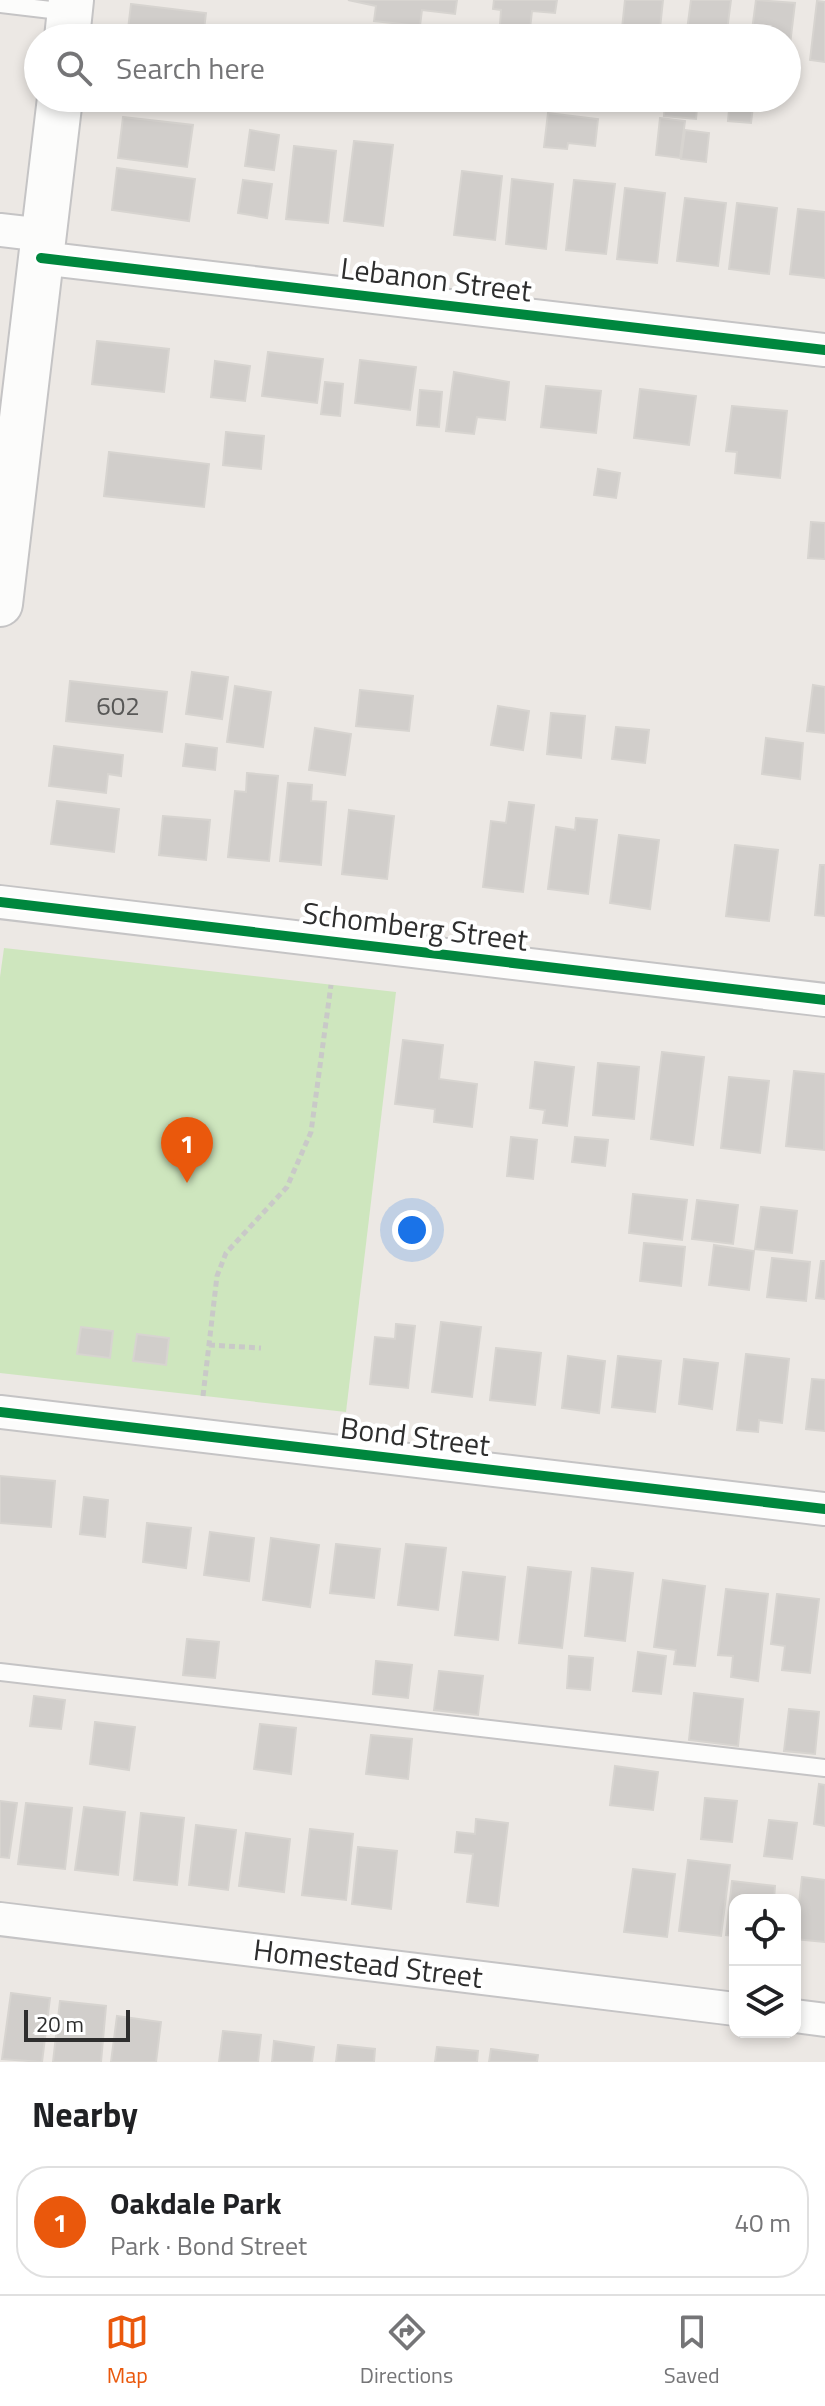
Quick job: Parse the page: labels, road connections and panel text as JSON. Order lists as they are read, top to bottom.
{
  "streets": {
    "street": [
      "Lebanon Street",
      "Schomberg Street",
      "Bond Street",
      "Homestead Street"
    ]
  },
  "house_numbers": ["602"],
  "scale_bar": "20 m",
  "page": {
    "search": "Search here",
    "pins": "1",
    "scale": "20 m",
    "heading": "Nearby",
    "list": [
      {
        "mark": "1",
        "name": "Oakdale Park",
        "note": "Park · Bond Street",
        "value": "40 m"
      }
    ],
    "nav": ["Map", "Directions", "Saved"]
  }
}
